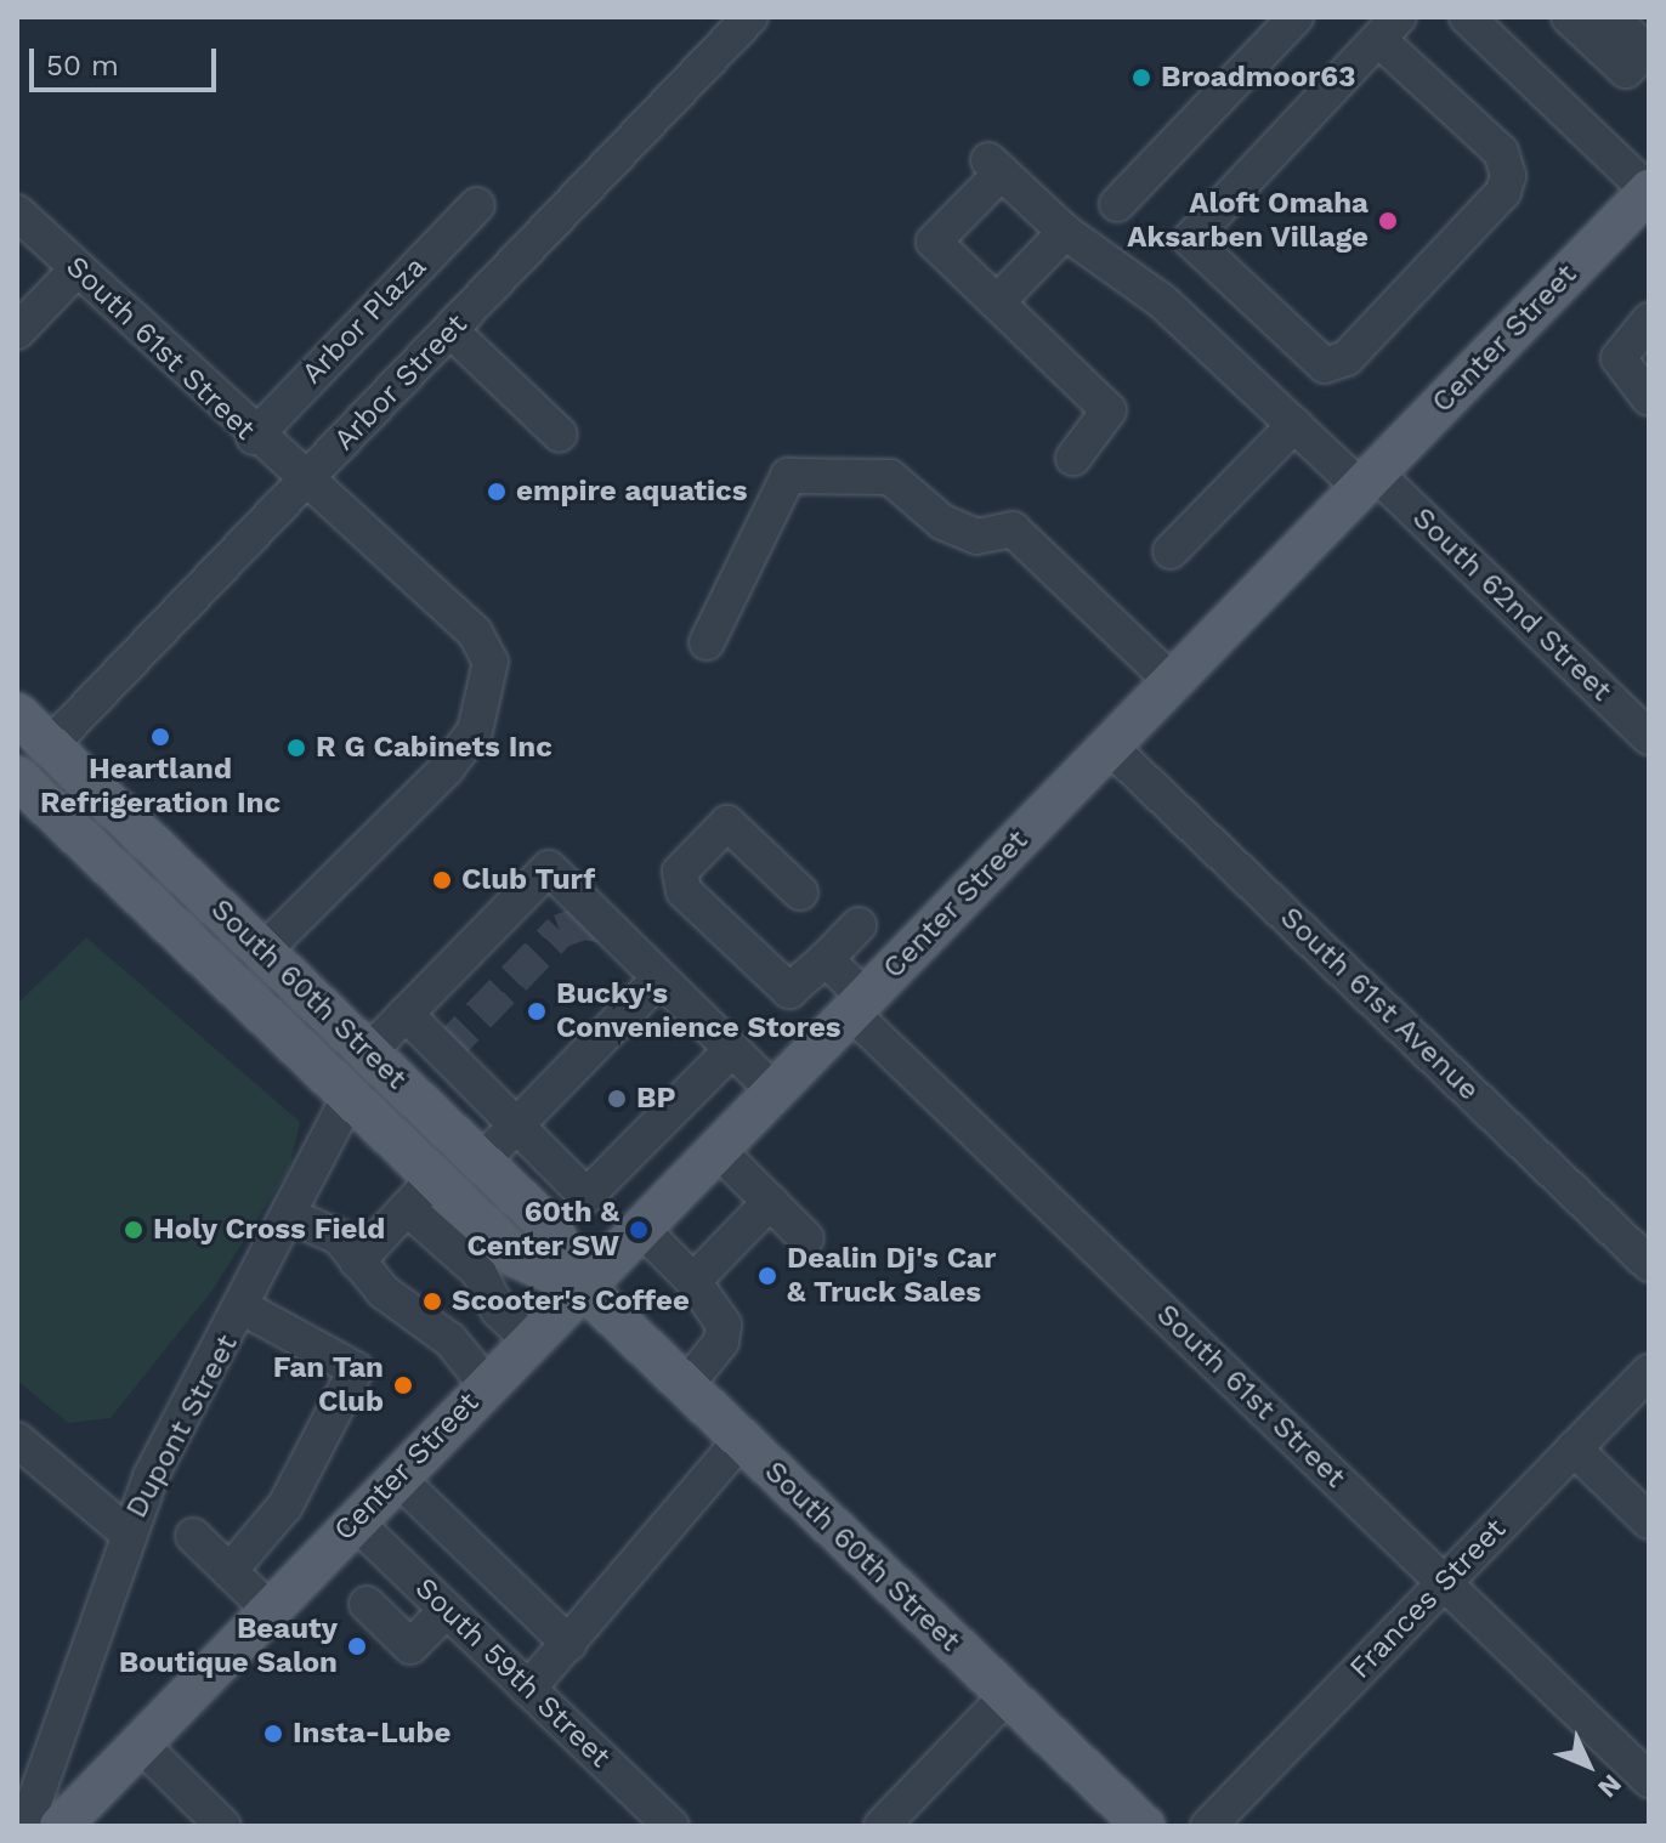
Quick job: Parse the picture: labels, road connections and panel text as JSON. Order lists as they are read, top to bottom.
{
  "streets": {
    "main road": ["Center Street", "South 60th Street"],
    "street": [
      "Arbor Plaza",
      "South 61st Street",
      "Arbor Street",
      "South 62nd Street",
      "South 61st Avenue",
      "Dupont Street",
      "Frances Street",
      "South 59th Street"
    ]
  },
  "crossings": [
    ["Arbor Plaza", "South 61st Street"],
    ["Center Street", "South 61st Street"],
    ["Center Street", "South 62nd Street"],
    ["Center Street", "South 60th Street"],
    ["Center Street", "South 61st Avenue"],
    ["Center Street", "South 59th Street"],
    ["South 61st Street", "Arbor Street"],
    ["South 61st Street", "South 60th Street"],
    ["South 61st Street", "Frances Street"],
    ["Arbor Street", "South 60th Street"],
    ["South 60th Street", "Dupont Street"]
  ],
  "places": [
    "Broadmoor63",
    "Aloft Omaha Aksarben Village",
    "empire aquatics",
    "Heartland Refrigeration Inc",
    "R G Cabinets Inc",
    "Club Turf",
    "Bucky's Convenience Stores",
    "BP",
    "Holy Cross Field",
    "60th & Center SW",
    "Dealin Dj's Car & Truck Sales",
    "Scooter's Coffee",
    "Fan Tan Club",
    "Beauty Boutique Salon",
    "Insta-Lube"
  ],
  "scale_bar": "50 m",
  "north": "bottom right"
}
